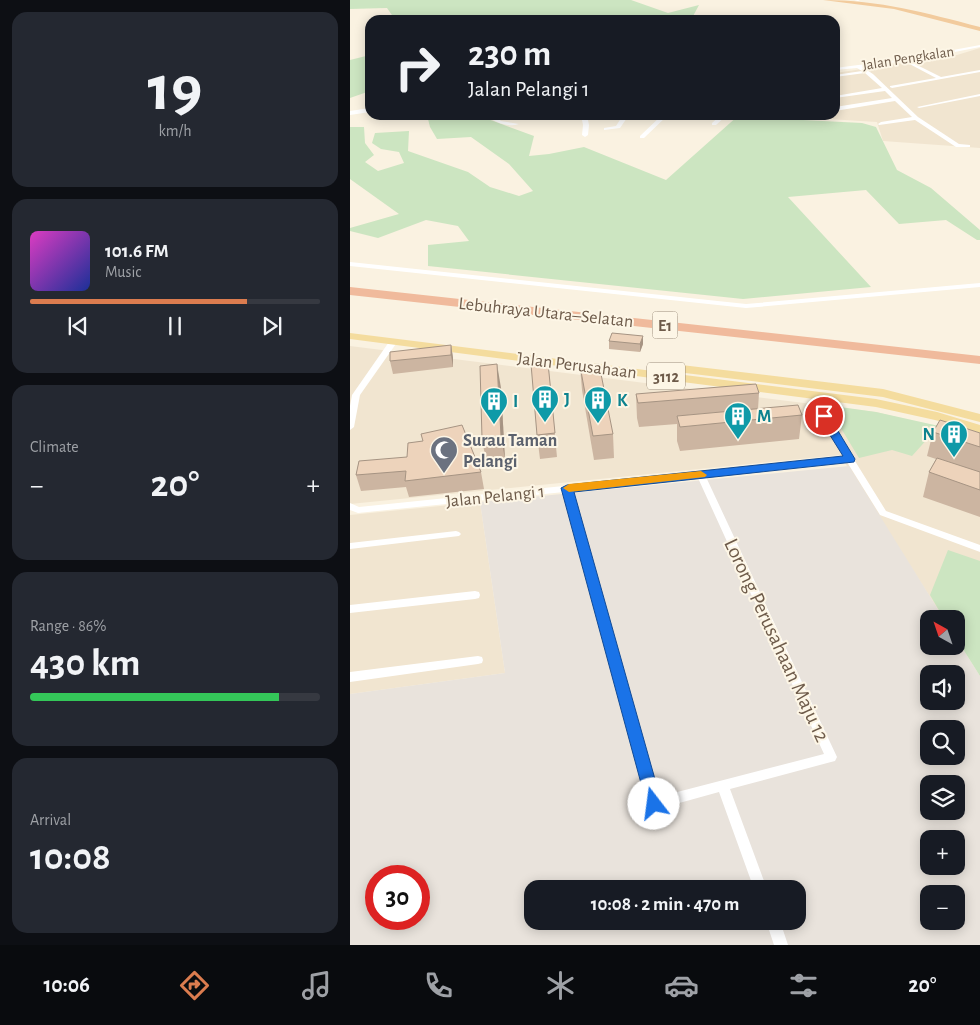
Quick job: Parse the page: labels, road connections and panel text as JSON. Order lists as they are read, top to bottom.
{
  "streets": {
    "highway": ["Lebuhraya Utara–Selatan", "E1"],
    "main road": ["Jalan Perusahaan", "3112"],
    "street": ["Jalan Pengkalan", "Jalan Pelangi 1", "Lorong Perusahaan Maju 12"]
  },
  "crossings": [
    ["Jalan Pelangi 1", "Lorong Perusahaan Maju 12"]
  ],
  "places": {
    "building": [
      "J",
      "K",
      "I",
      "M",
      "N"
    ],
    "mosque": ["Surau Taman Pelangi"]
  },
  "north": "top left",
  "page": {
    "tile": [
      ["19", "km/h"],
      "Climate",
      ["Range · 86%", "430 km"],
      ["Arrival", "10:08"]
    ],
    "turn": ["230 m", "Jalan Pelangi 1"],
    "song": ["101.6 FM", "Music"],
    "heat": ["−", "20°", "+"],
    "map_buttons": ["+", "−"],
    "limit": "30",
    "trip": "10:08 · 2 min · 470 m",
    "tabs": ["10:06", "20°"]
  }
}
